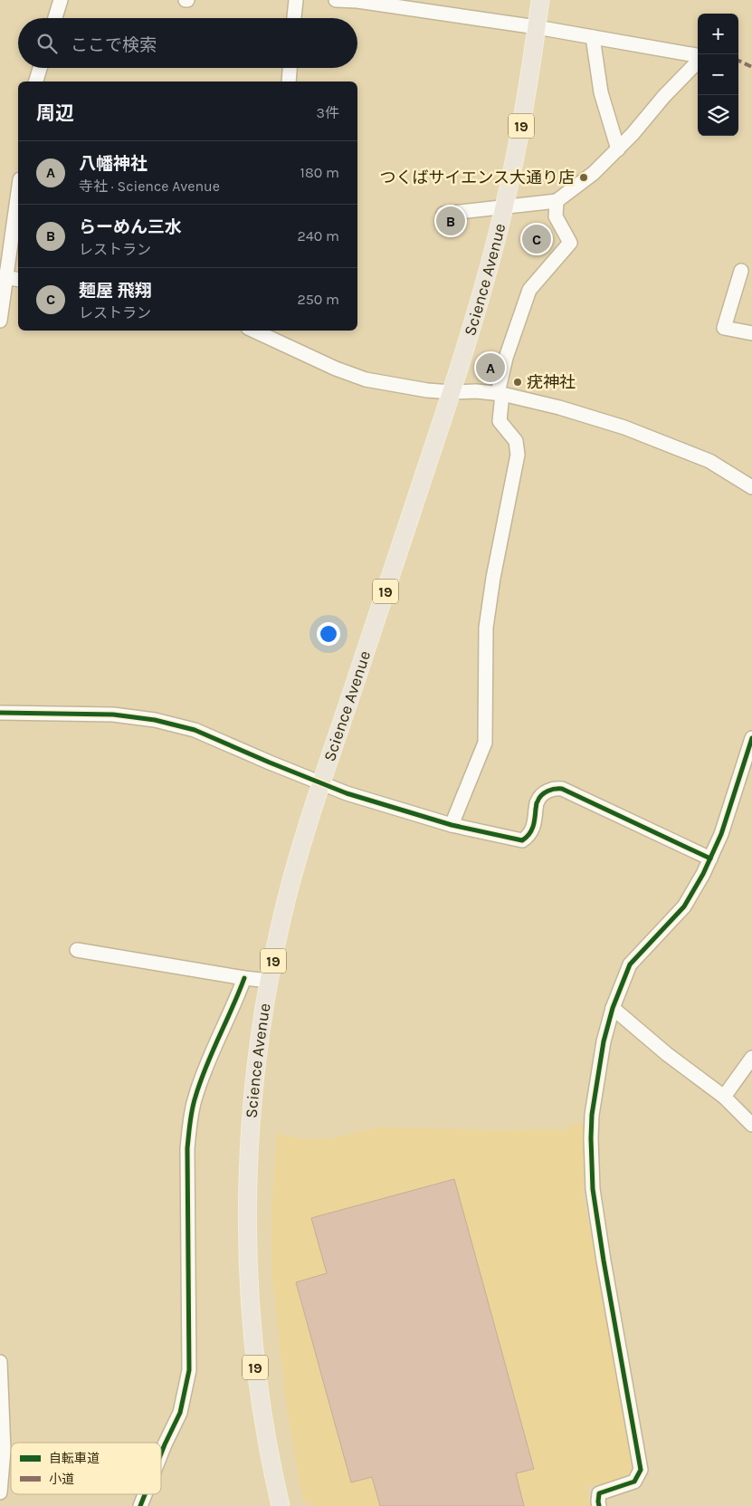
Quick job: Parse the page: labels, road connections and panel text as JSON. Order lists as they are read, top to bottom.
{
  "streets": {
    "main road": ["19", "Science Avenue"]
  },
  "places": ["つくばサイエンス大通り店", "疣神社"],
  "legend": ["自転車道", "小道"],
  "page": {
    "map_buttons": ["+", "−"],
    "search": "ここで検索",
    "heading": ["周辺", "3件"],
    "list": [
      {
        "mark": "A",
        "name": "八幡神社",
        "note": "寺社 · Science Avenue",
        "value": "180 m"
      },
      {
        "mark": "B",
        "name": "らーめん三水",
        "note": "レストラン",
        "value": "240 m"
      },
      {
        "mark": "C",
        "name": "麺屋 飛翔",
        "note": "レストラン",
        "value": "250 m"
      }
    ],
    "pins": ["B", "C", "A"]
  }
}
